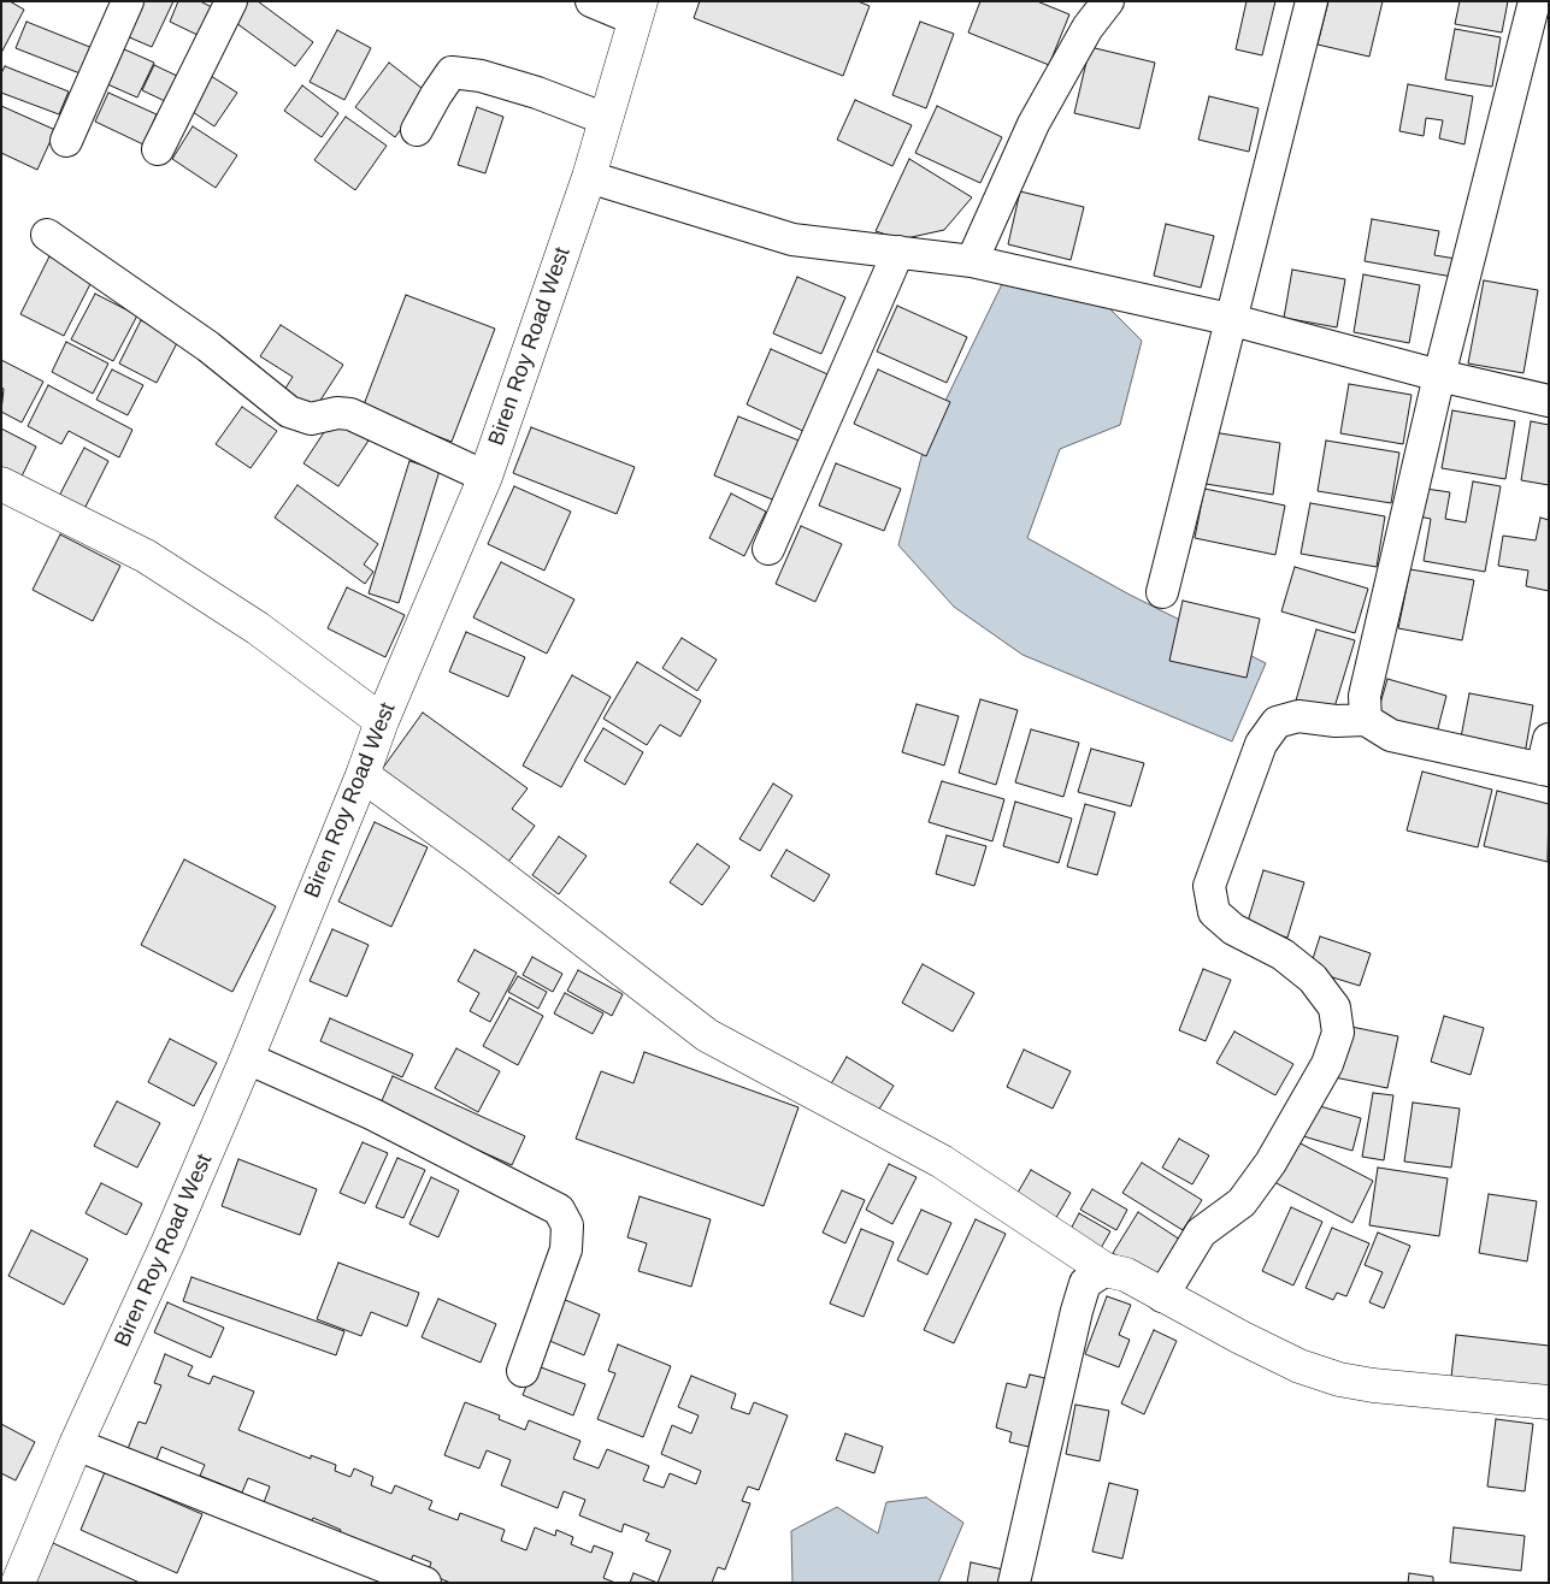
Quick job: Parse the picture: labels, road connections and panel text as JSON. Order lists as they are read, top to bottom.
{
  "streets": {
    "street": ["Biren Roy Road West"]
  }
}
